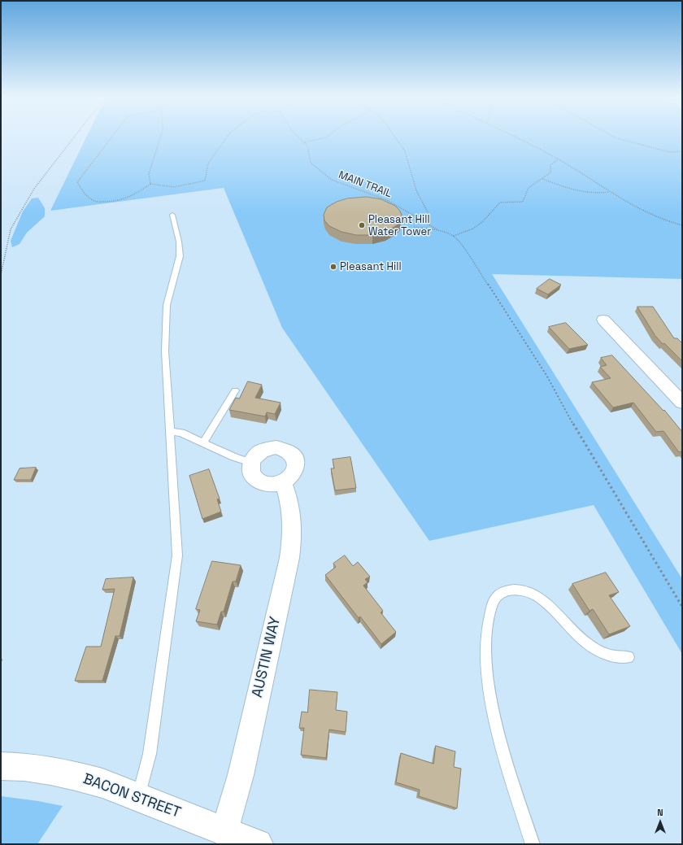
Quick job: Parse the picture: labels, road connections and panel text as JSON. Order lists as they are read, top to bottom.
{
  "streets": {
    "street": ["AUSTIN WAY", "BACON STREET"],
    "path": ["MAIN TRAIL"]
  },
  "crossings": [
    ["AUSTIN WAY", "BACON STREET"]
  ],
  "places": ["Pleasant Hill Water Tower", "Pleasant Hill"],
  "north": "top"
}
